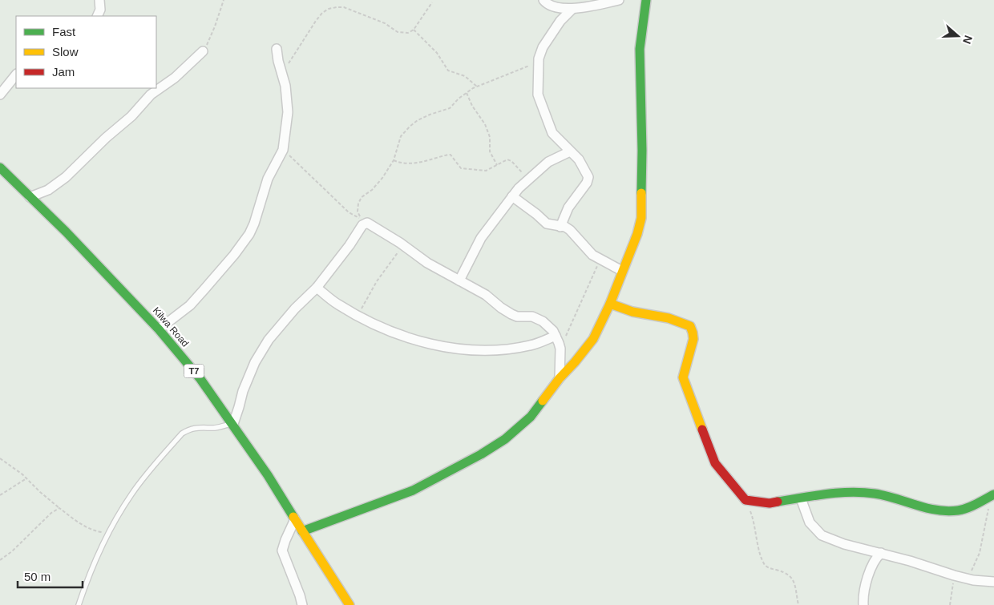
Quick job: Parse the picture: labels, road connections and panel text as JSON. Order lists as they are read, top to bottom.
{
  "streets": {
    "main road": ["Kilwa Road", "T7"]
  },
  "legend": ["Fast", "Slow", "Jam"],
  "scale_bar": "50 m",
  "north": "right"
}
